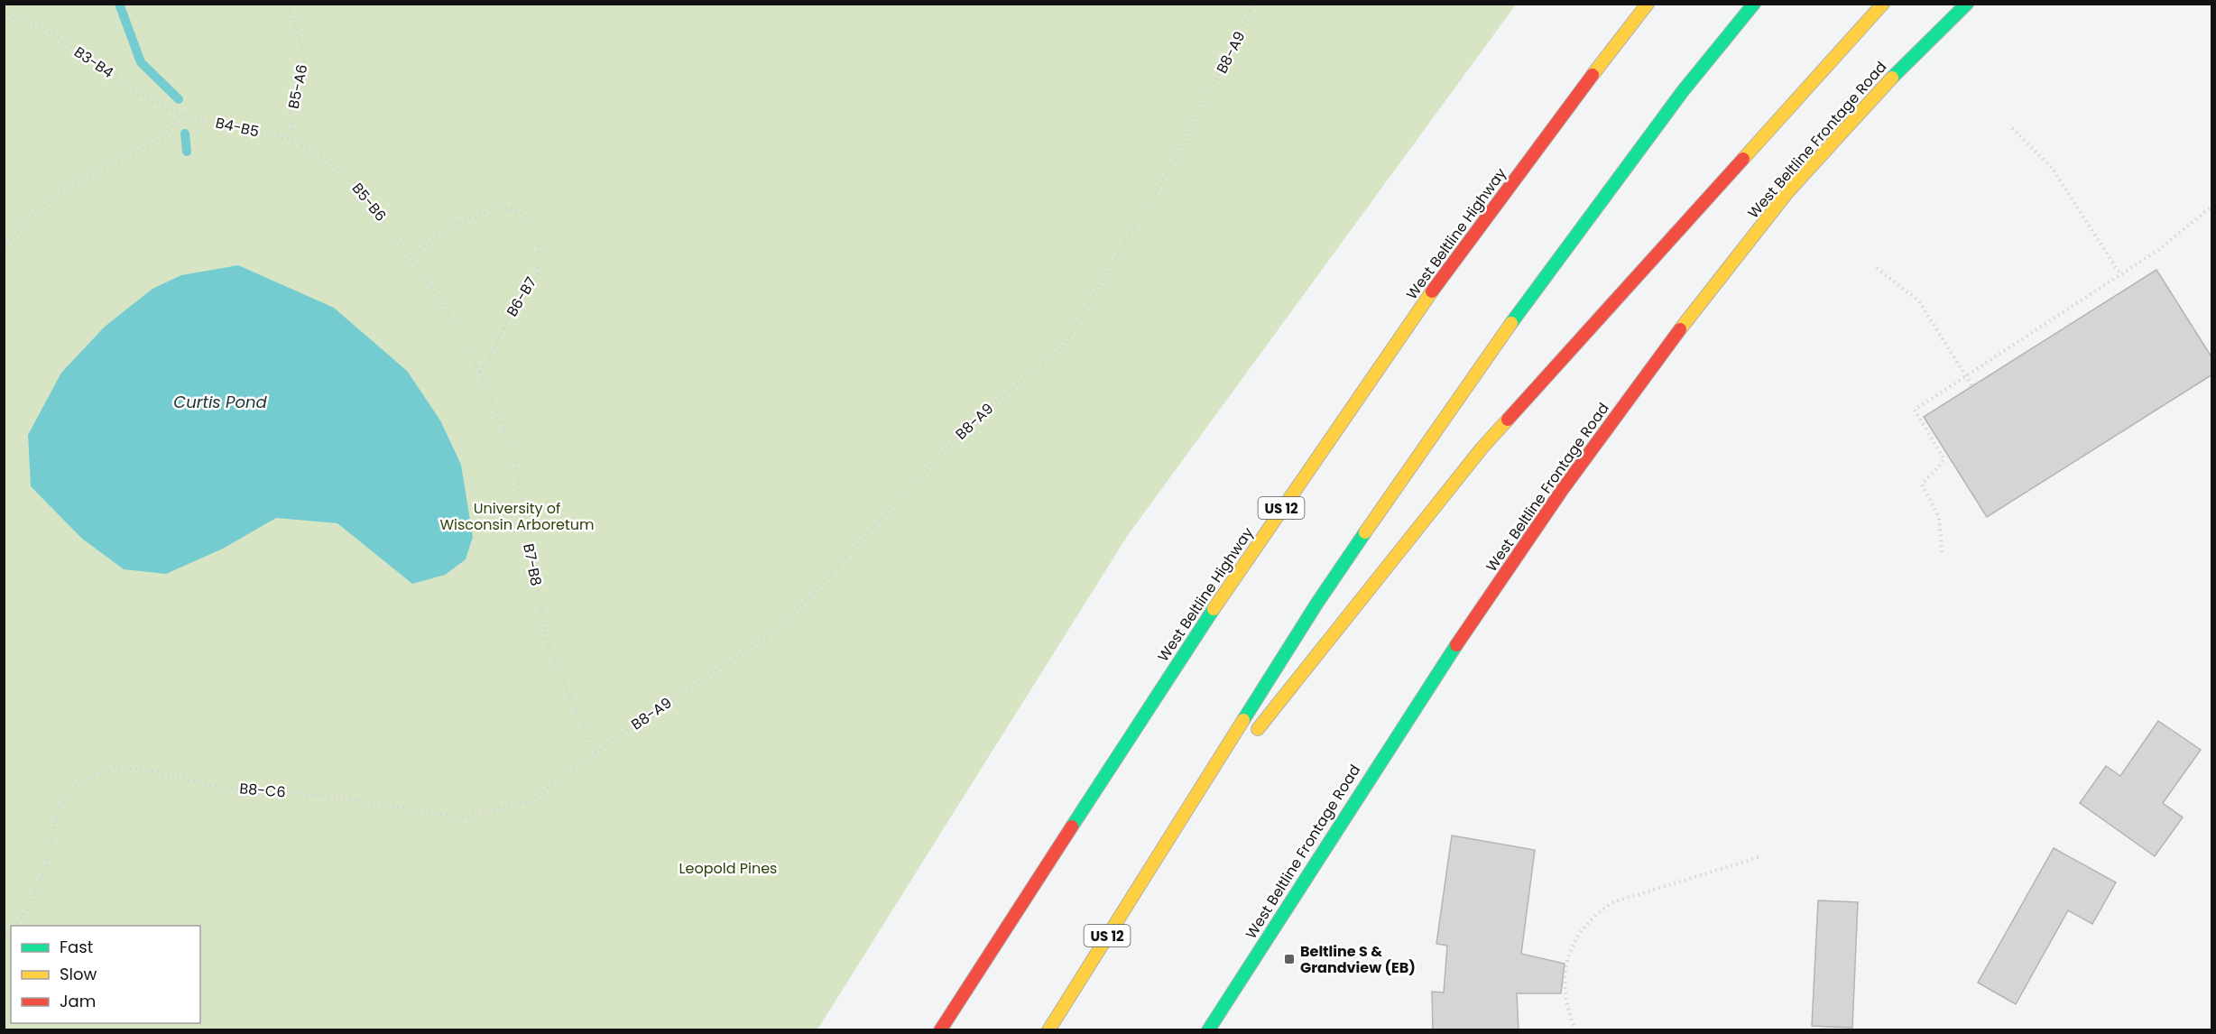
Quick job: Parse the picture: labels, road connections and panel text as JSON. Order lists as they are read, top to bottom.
{
  "streets": {
    "main road": ["West Beltline Frontage Road", "West Beltline Highway", "US 12"],
    "path": [
      "B8-A9",
      "B3-B4",
      "B5-A6",
      "B4-B5",
      "B5-B6",
      "B6-B7",
      "B7-B8",
      "B8-C6"
    ]
  },
  "crossings": [
    ["B8-A9", "B7-B8"],
    ["B8-A9", "B8-C6"],
    ["B3-B4", "B4-B5"],
    ["B5-A6", "B4-B5"],
    ["B5-A6", "B5-B6"],
    ["B4-B5", "B5-B6"],
    ["B5-B6", "B6-B7"],
    ["B6-B7", "B7-B8"],
    ["B7-B8", "B8-C6"]
  ],
  "water": ["Curtis Pond"],
  "parks": ["University of Wisconsin Arboretum", "Leopold Pines"],
  "places": {
    "transit": ["Beltline S & Grandview (EB)"]
  },
  "legend": ["Fast", "Slow", "Jam"]
}
